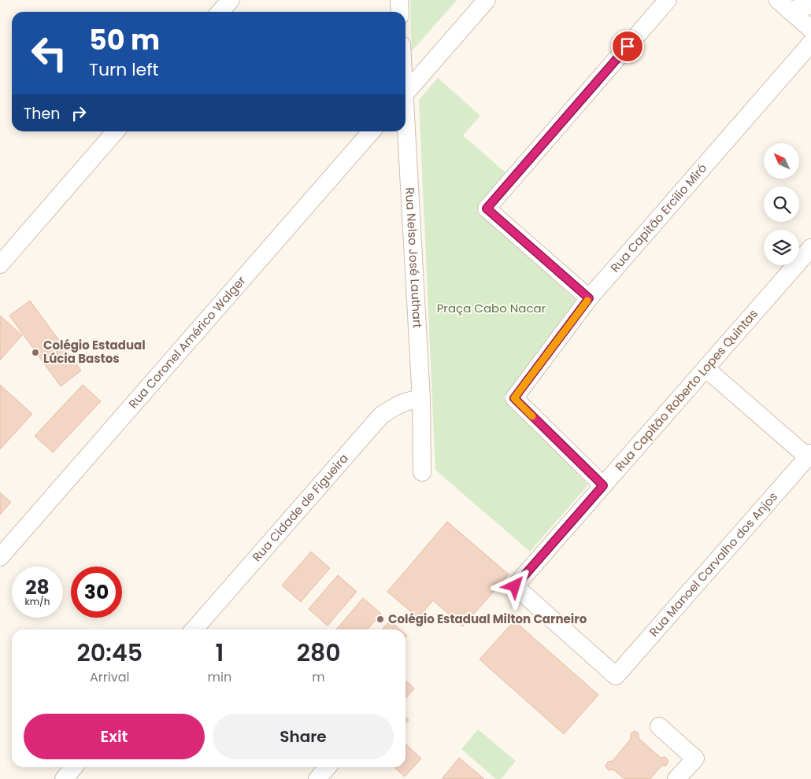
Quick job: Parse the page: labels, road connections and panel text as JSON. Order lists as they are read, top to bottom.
{
  "streets": {
    "street": [
      "Rua Capitão Ercílio Miró",
      "Rua Nelso José Lauthart",
      "Rua Coronel Américo Walger",
      "Rua Capitão Roberto Lopes Quintas",
      "Rua Cidade de Figueira",
      "Rua Manoel Carvalho dos Anjos"
    ]
  },
  "crossings": [
    ["Rua Capitão Ercílio Miró", "Rua Capitão Roberto Lopes Quintas"],
    ["Rua Nelso José Lauthart", "Rua Cidade de Figueira"],
    ["Rua Capitão Roberto Lopes Quintas", "Rua Manoel Carvalho dos Anjos"]
  ],
  "parks": ["Praça Cabo Nacar"],
  "places": ["Colégio Estadual Lúcia Bastos", "Colégio Estadual Milton Carneiro"],
  "north": "top left",
  "page": {
    "turn": ["50 m", "Turn left"],
    "then": "Then",
    "speed": "28 km/h",
    "limit": "30",
    "eta": [
      "20:45",
      "Arrival",
      "1",
      "min",
      "280",
      "m"
    ],
    "buttons": ["Exit", "Share"]
  }
}
